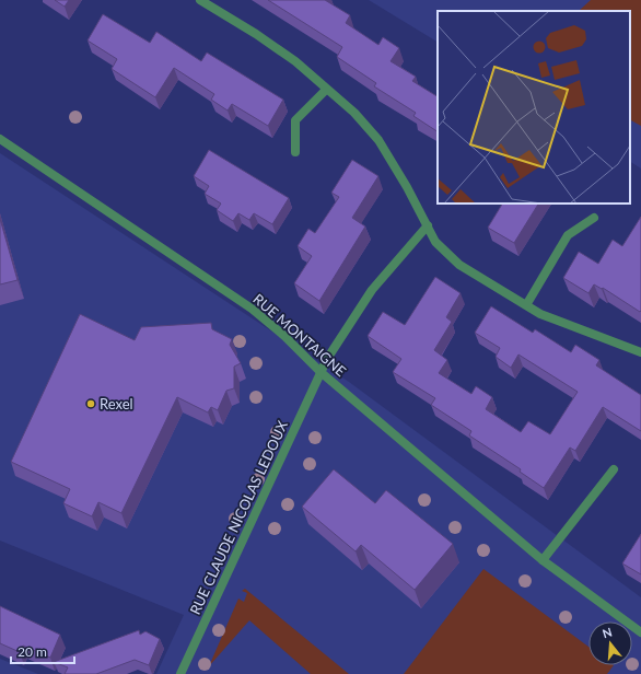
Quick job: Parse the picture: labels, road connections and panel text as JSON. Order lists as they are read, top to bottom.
{
  "streets": {
    "street": ["RUE MONTAIGNE", "RUE CLAUDE NICOLAS LEDOUX"]
  },
  "crossings": [
    ["RUE MONTAIGNE", "RUE CLAUDE NICOLAS LEDOUX"]
  ],
  "places": ["Rexel"],
  "scale_bar": "20 m",
  "north": "top"
}
